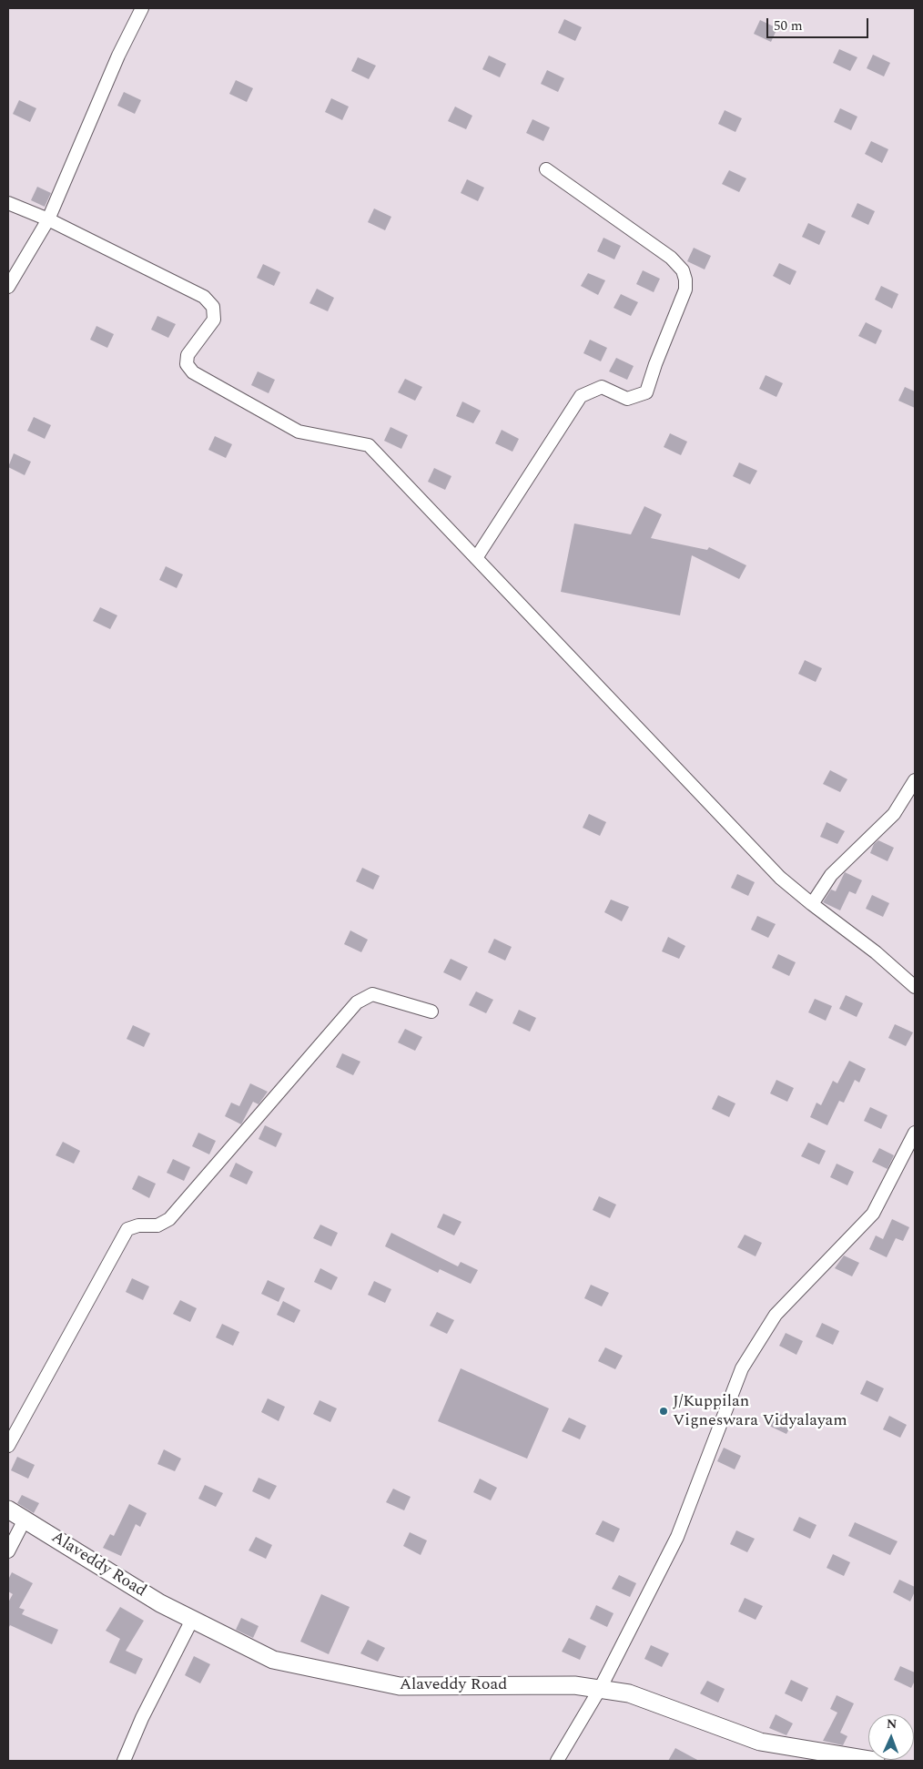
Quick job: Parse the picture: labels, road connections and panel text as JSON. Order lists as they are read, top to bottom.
{
  "streets": {
    "street": ["Alaveddy Road"]
  },
  "places": ["J/Kuppilan Vigneswara Vidyalayam"],
  "scale_bar": "50 m",
  "north": "top"
}
